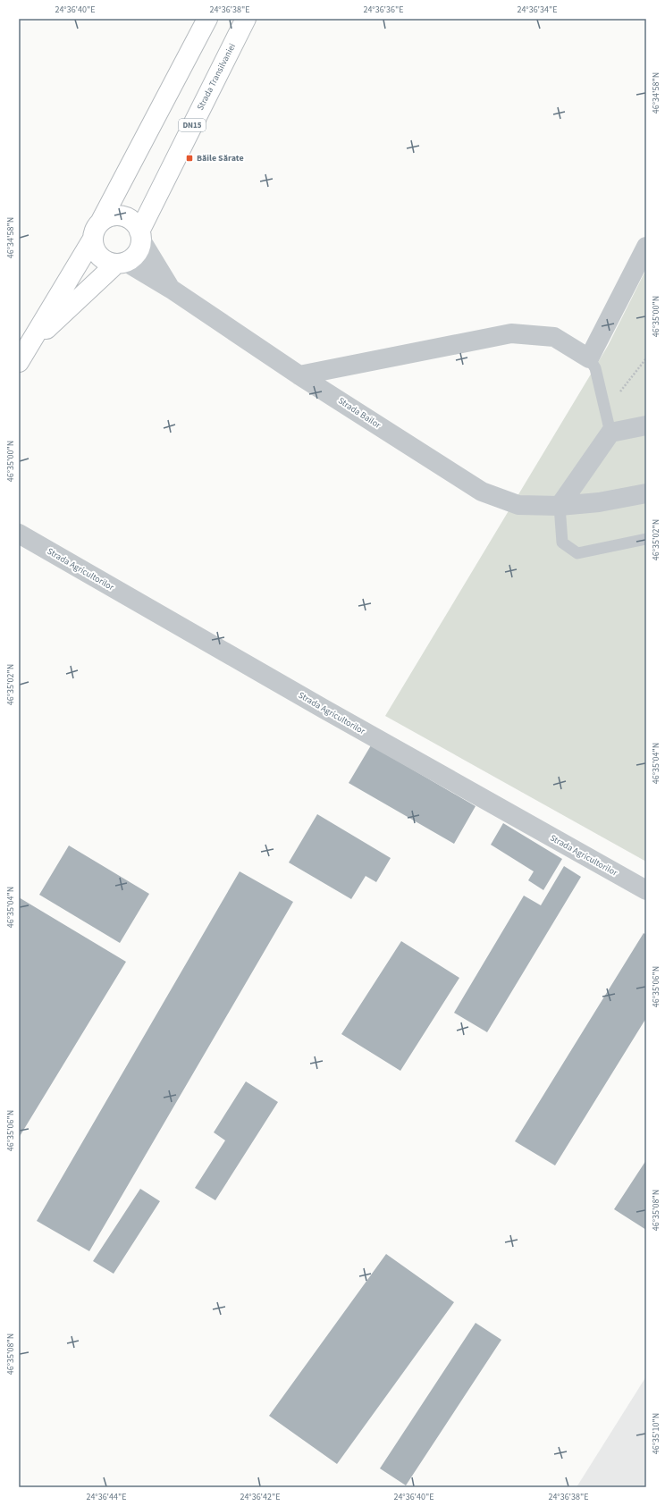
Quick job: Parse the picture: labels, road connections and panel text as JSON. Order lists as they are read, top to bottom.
{
  "streets": {
    "main road": ["Strada Transilvaniei", "DN15"],
    "street": ["Strada Bailor", "Strada Agricultorilor"]
  },
  "crossings": [
    ["Strada Transilvaniei", "Strada Bailor"]
  ],
  "places": {
    "transit": ["Băile Sărate"]
  },
  "coordinates": [
    "24°36'40\"E",
    "24°36'38\"E",
    "24°36'36\"E",
    "24°36'34\"E",
    "46°34'58\"N",
    "46°35'00\"N",
    "46°35'02\"N",
    "46°35'04\"N",
    "46°35'06\"N",
    "46°35'08\"N",
    "46°35'10\"N",
    "24°36'44\"E",
    "24°36'42\"E"
  ]
}
